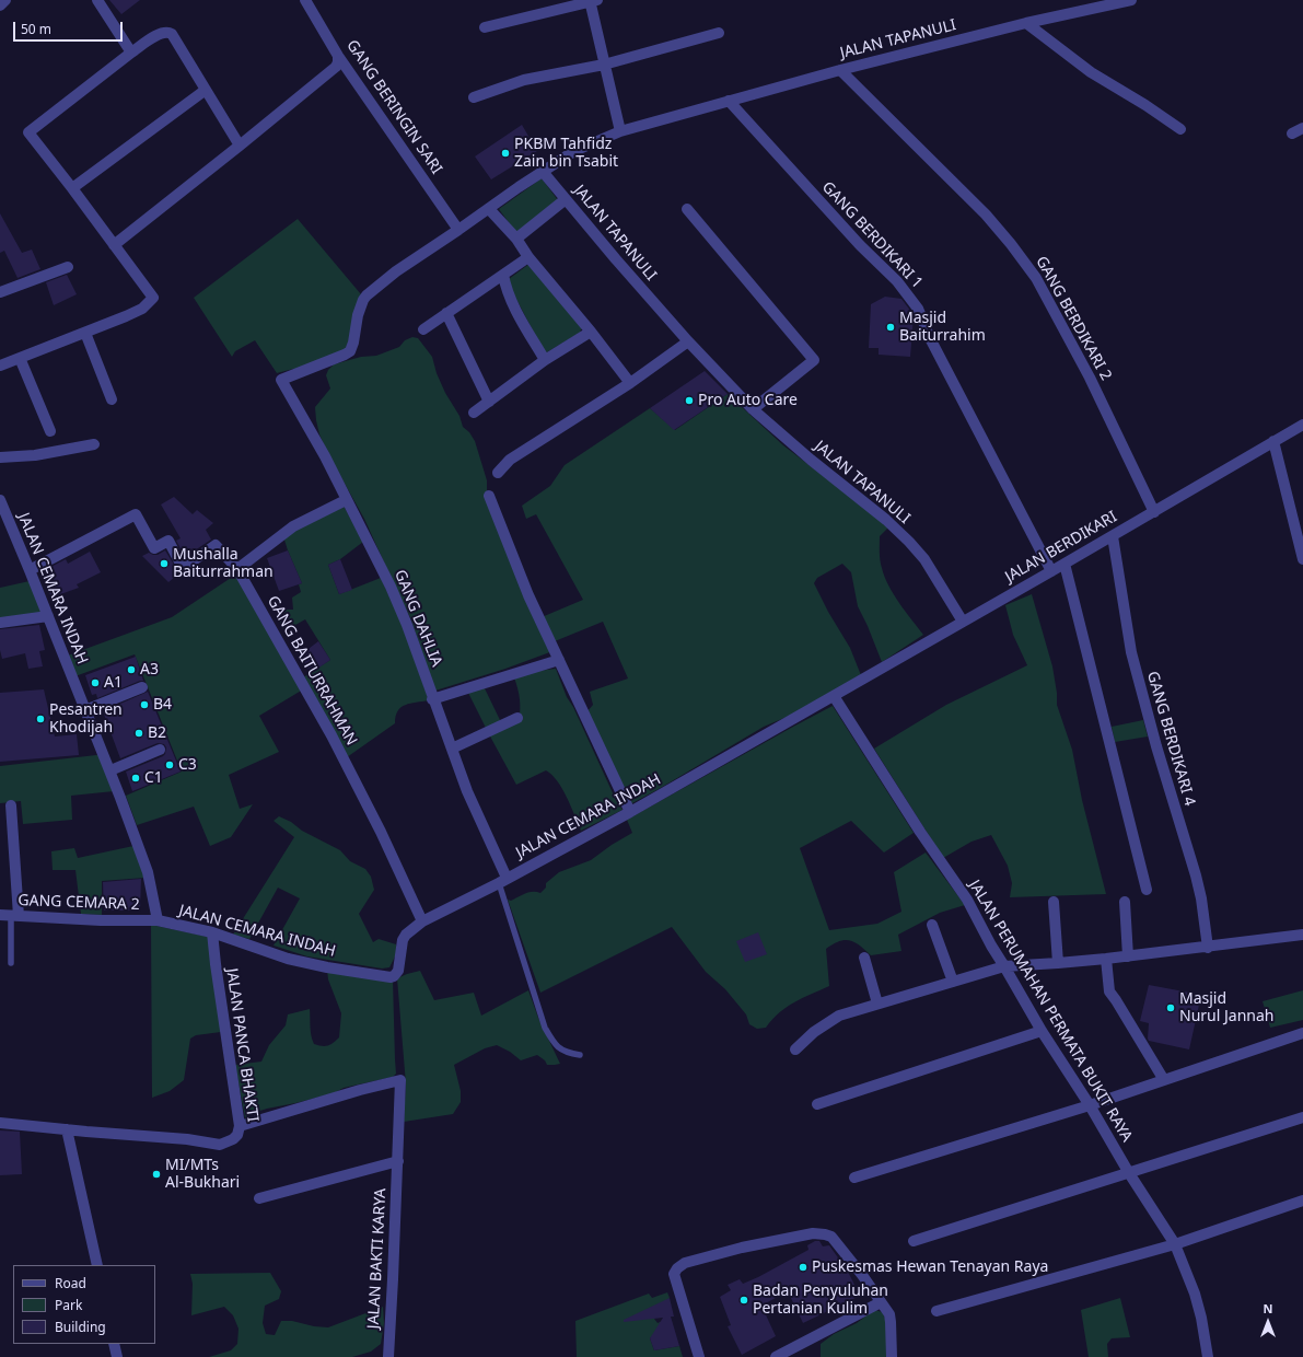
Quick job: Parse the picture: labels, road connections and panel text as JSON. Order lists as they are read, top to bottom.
{
  "streets": {
    "street": [
      "JALAN TAPANULI",
      "GANG BERINGIN SARI",
      "GANG BERDIKARI 1",
      "GANG BERDIKARI 2",
      "JALAN BERDIKARI",
      "JALAN CEMARA INDAH",
      "GANG DAHLIA",
      "GANG BAITURRAHMAN",
      "GANG BERDIKARI 4",
      "GANG CEMARA 2",
      "JALAN PERUMAHAN PERMATA BUKIT RAYA",
      "JALAN PANCA BHAKTI",
      "JALAN BAKTI KARYA"
    ]
  },
  "crossings": [
    ["JALAN TAPANULI", "GANG BERDIKARI 1"],
    ["JALAN TAPANULI", "GANG BERDIKARI 2"],
    ["JALAN TAPANULI", "JALAN BERDIKARI"],
    ["GANG BERINGIN SARI", "GANG DAHLIA"],
    ["GANG BERDIKARI 1", "JALAN BERDIKARI"],
    ["GANG BERDIKARI 2", "JALAN BERDIKARI"],
    ["JALAN BERDIKARI", "JALAN CEMARA INDAH"],
    ["JALAN BERDIKARI", "GANG BERDIKARI 4"],
    ["JALAN BERDIKARI", "JALAN PERUMAHAN PERMATA BUKIT RAYA"],
    ["JALAN CEMARA INDAH", "GANG DAHLIA"],
    ["JALAN CEMARA INDAH", "GANG BAITURRAHMAN"],
    ["JALAN CEMARA INDAH", "GANG CEMARA 2"],
    ["JALAN CEMARA INDAH", "JALAN PERUMAHAN PERMATA BUKIT RAYA"],
    ["JALAN CEMARA INDAH", "JALAN PANCA BHAKTI"],
    ["JALAN PANCA BHAKTI", "JALAN BAKTI KARYA"]
  ],
  "places": [
    "PKBM Tahfidz Zain bin Tsabit",
    "Masjid Baiturrahim",
    "Pro Auto Care",
    "Mushalla Baiturrahman",
    "A3",
    "A1",
    "B4",
    "Pesantren Khodijah",
    "B2",
    "C3",
    "C1",
    "Masjid Nurul Jannah",
    "MI/MTs Al-Bukhari",
    "Puskesmas Hewan Tenayan Raya",
    "Badan Penyuluhan Pertanian Kulim"
  ],
  "legend": ["Road", "Park", "Building"],
  "scale_bar": "50 m",
  "north": "top"
}
